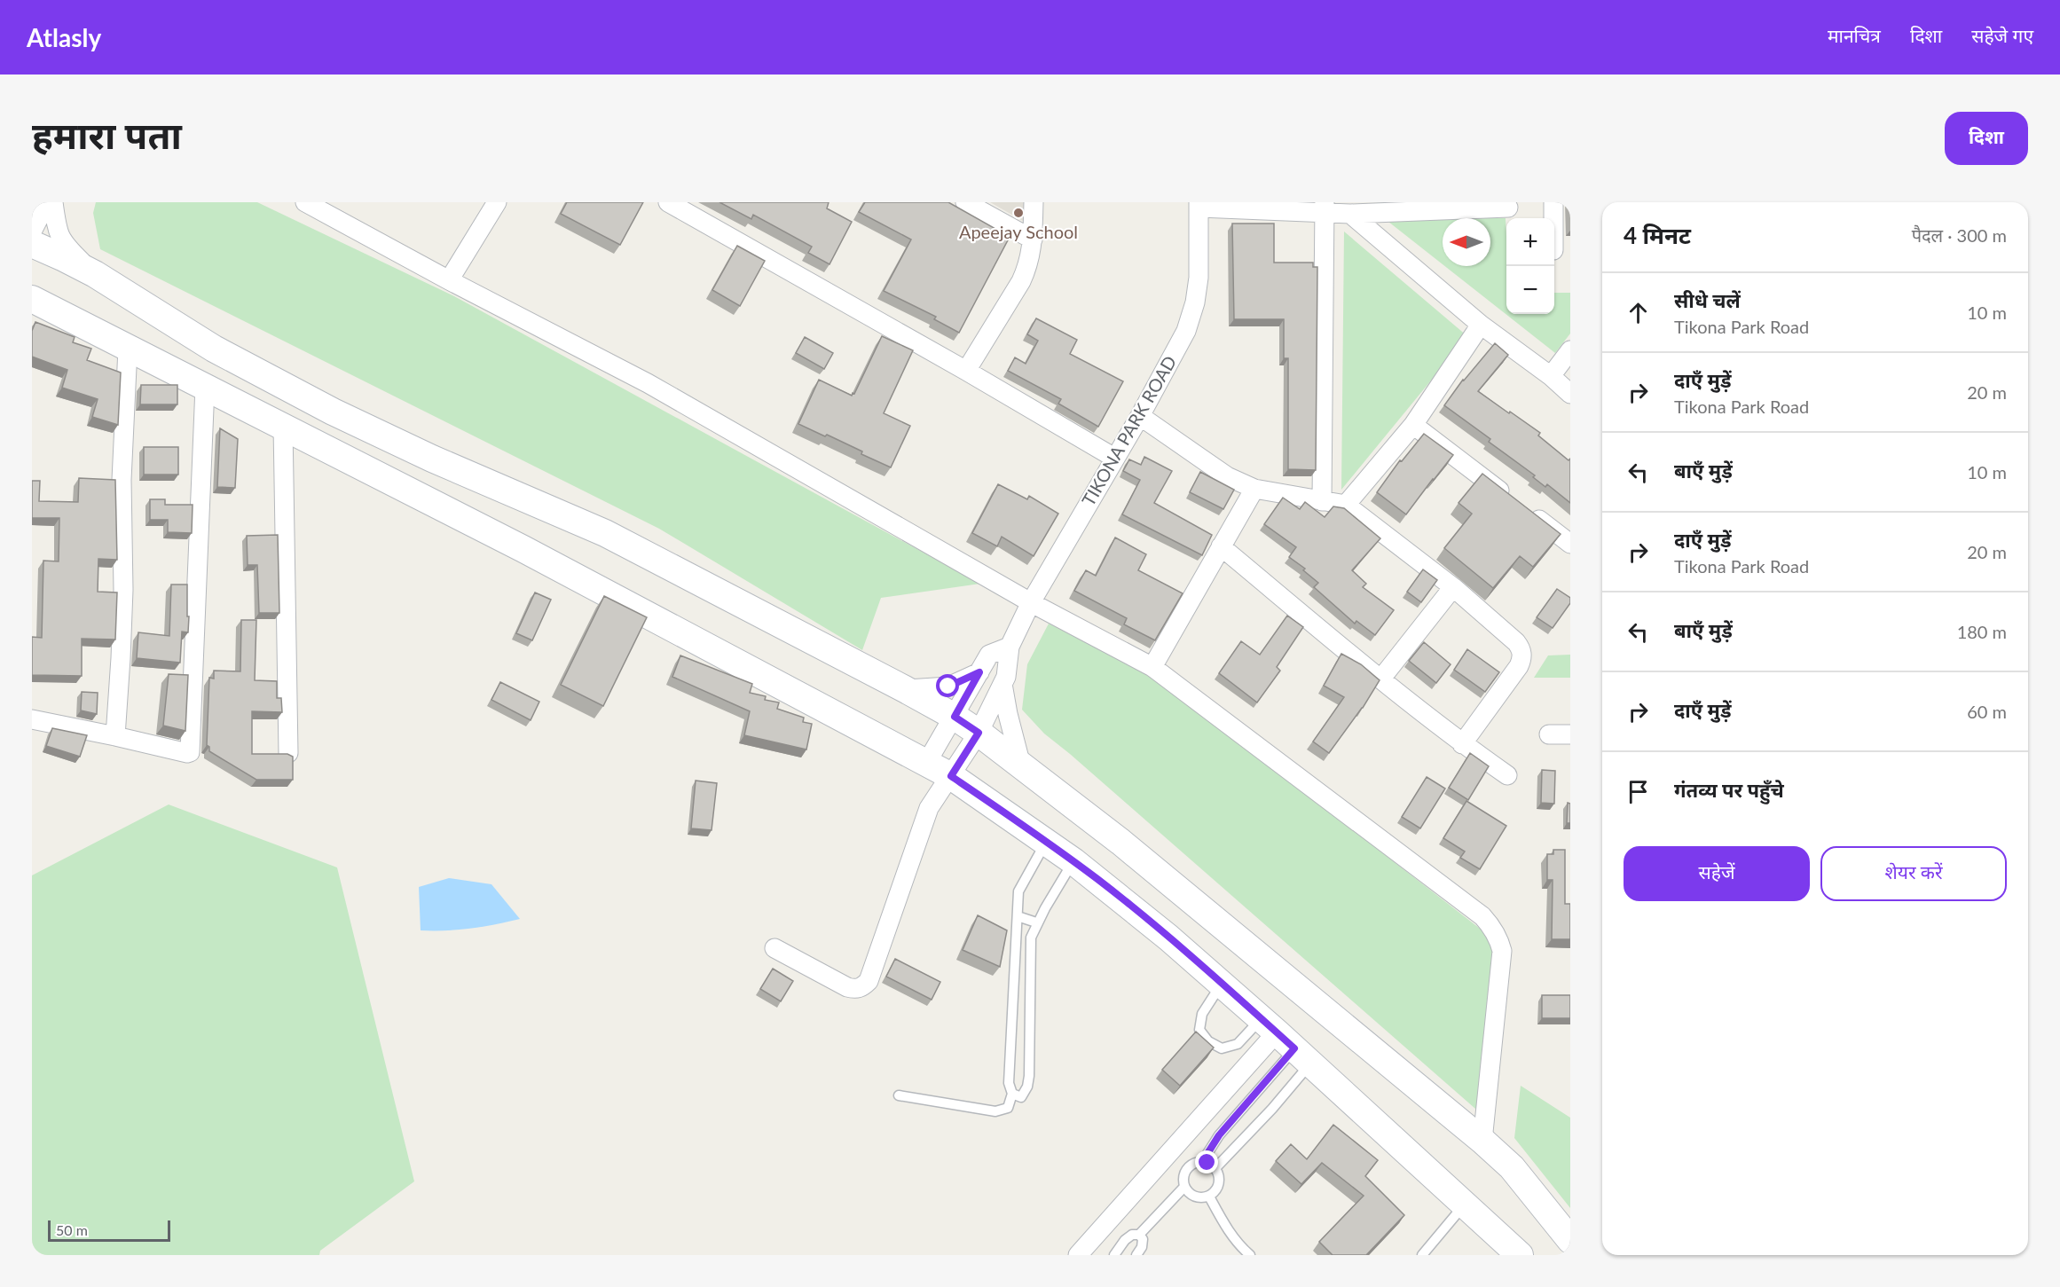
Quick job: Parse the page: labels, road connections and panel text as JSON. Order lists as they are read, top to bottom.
{
  "streets": {
    "street": ["TIKONA PARK ROAD"]
  },
  "places": ["Apeejay School"],
  "scale_bar": "50 m",
  "north": "left",
  "page": {
    "header": "Atlasly",
    "nav": ["मानचित्र", "दिशा", "सहेजे गए"],
    "buttons": [
      "दिशा",
      ["सहेजें", "शेयर करें"]
    ],
    "title": "हमारा पता",
    "heading": ["4 मिनट", "पैदल · 300 m"],
    "map_buttons": ["+", "−"],
    "list": [
      ["सीधे चलें", "Tikona Park Road", "10 m"],
      ["दाएँ मुड़ें", "Tikona Park Road", "20 m"],
      ["बाएँ मुड़ें", "10 m"],
      ["दाएँ मुड़ें", "Tikona Park Road", "20 m"],
      ["बाएँ मुड़ें", "180 m"],
      ["दाएँ मुड़ें", "60 m"],
      "गंतव्य पर पहुँचे"
    ],
    "scale": "50 m"
  }
}
